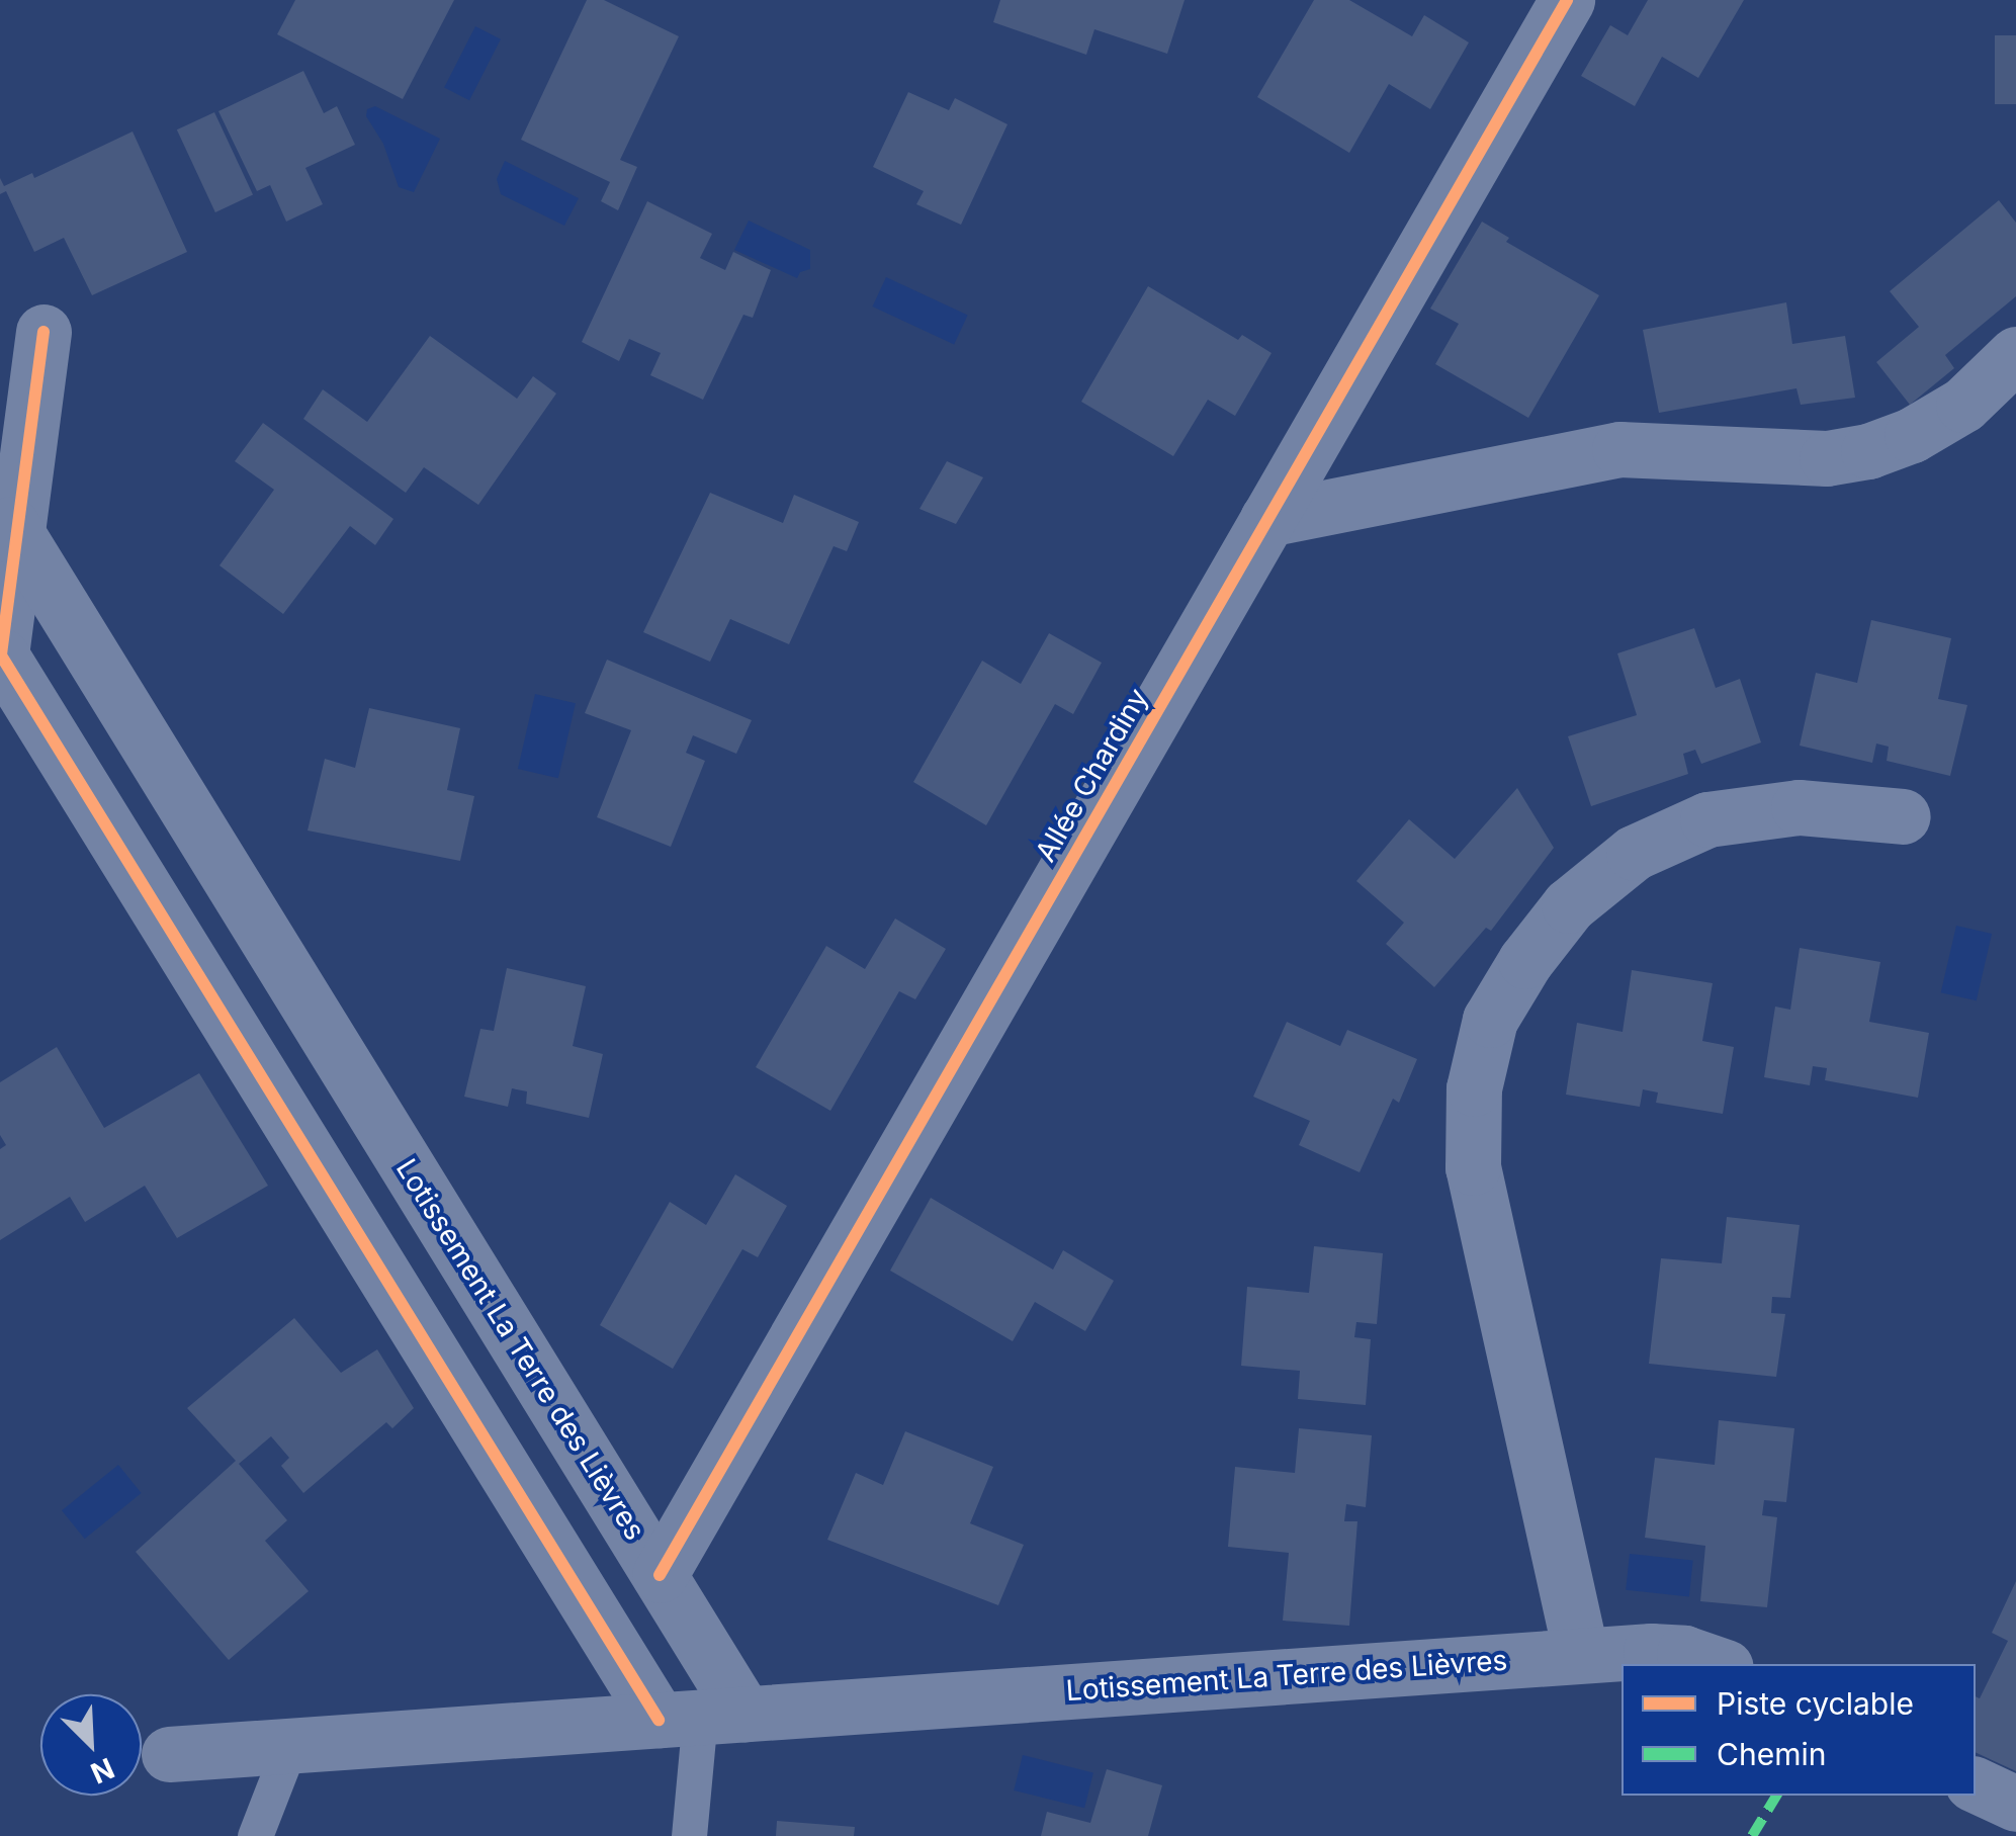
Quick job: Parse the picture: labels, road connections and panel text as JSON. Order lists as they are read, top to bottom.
{
  "streets": {
    "street": ["Allée Chardiny", "Lotissement La Terre des Lièvres"]
  },
  "crossings": [
    ["Allée Chardiny", "Lotissement La Terre des Lièvres"]
  ],
  "legend": ["Piste cyclable", "Chemin"],
  "north": "bottom right"
}
